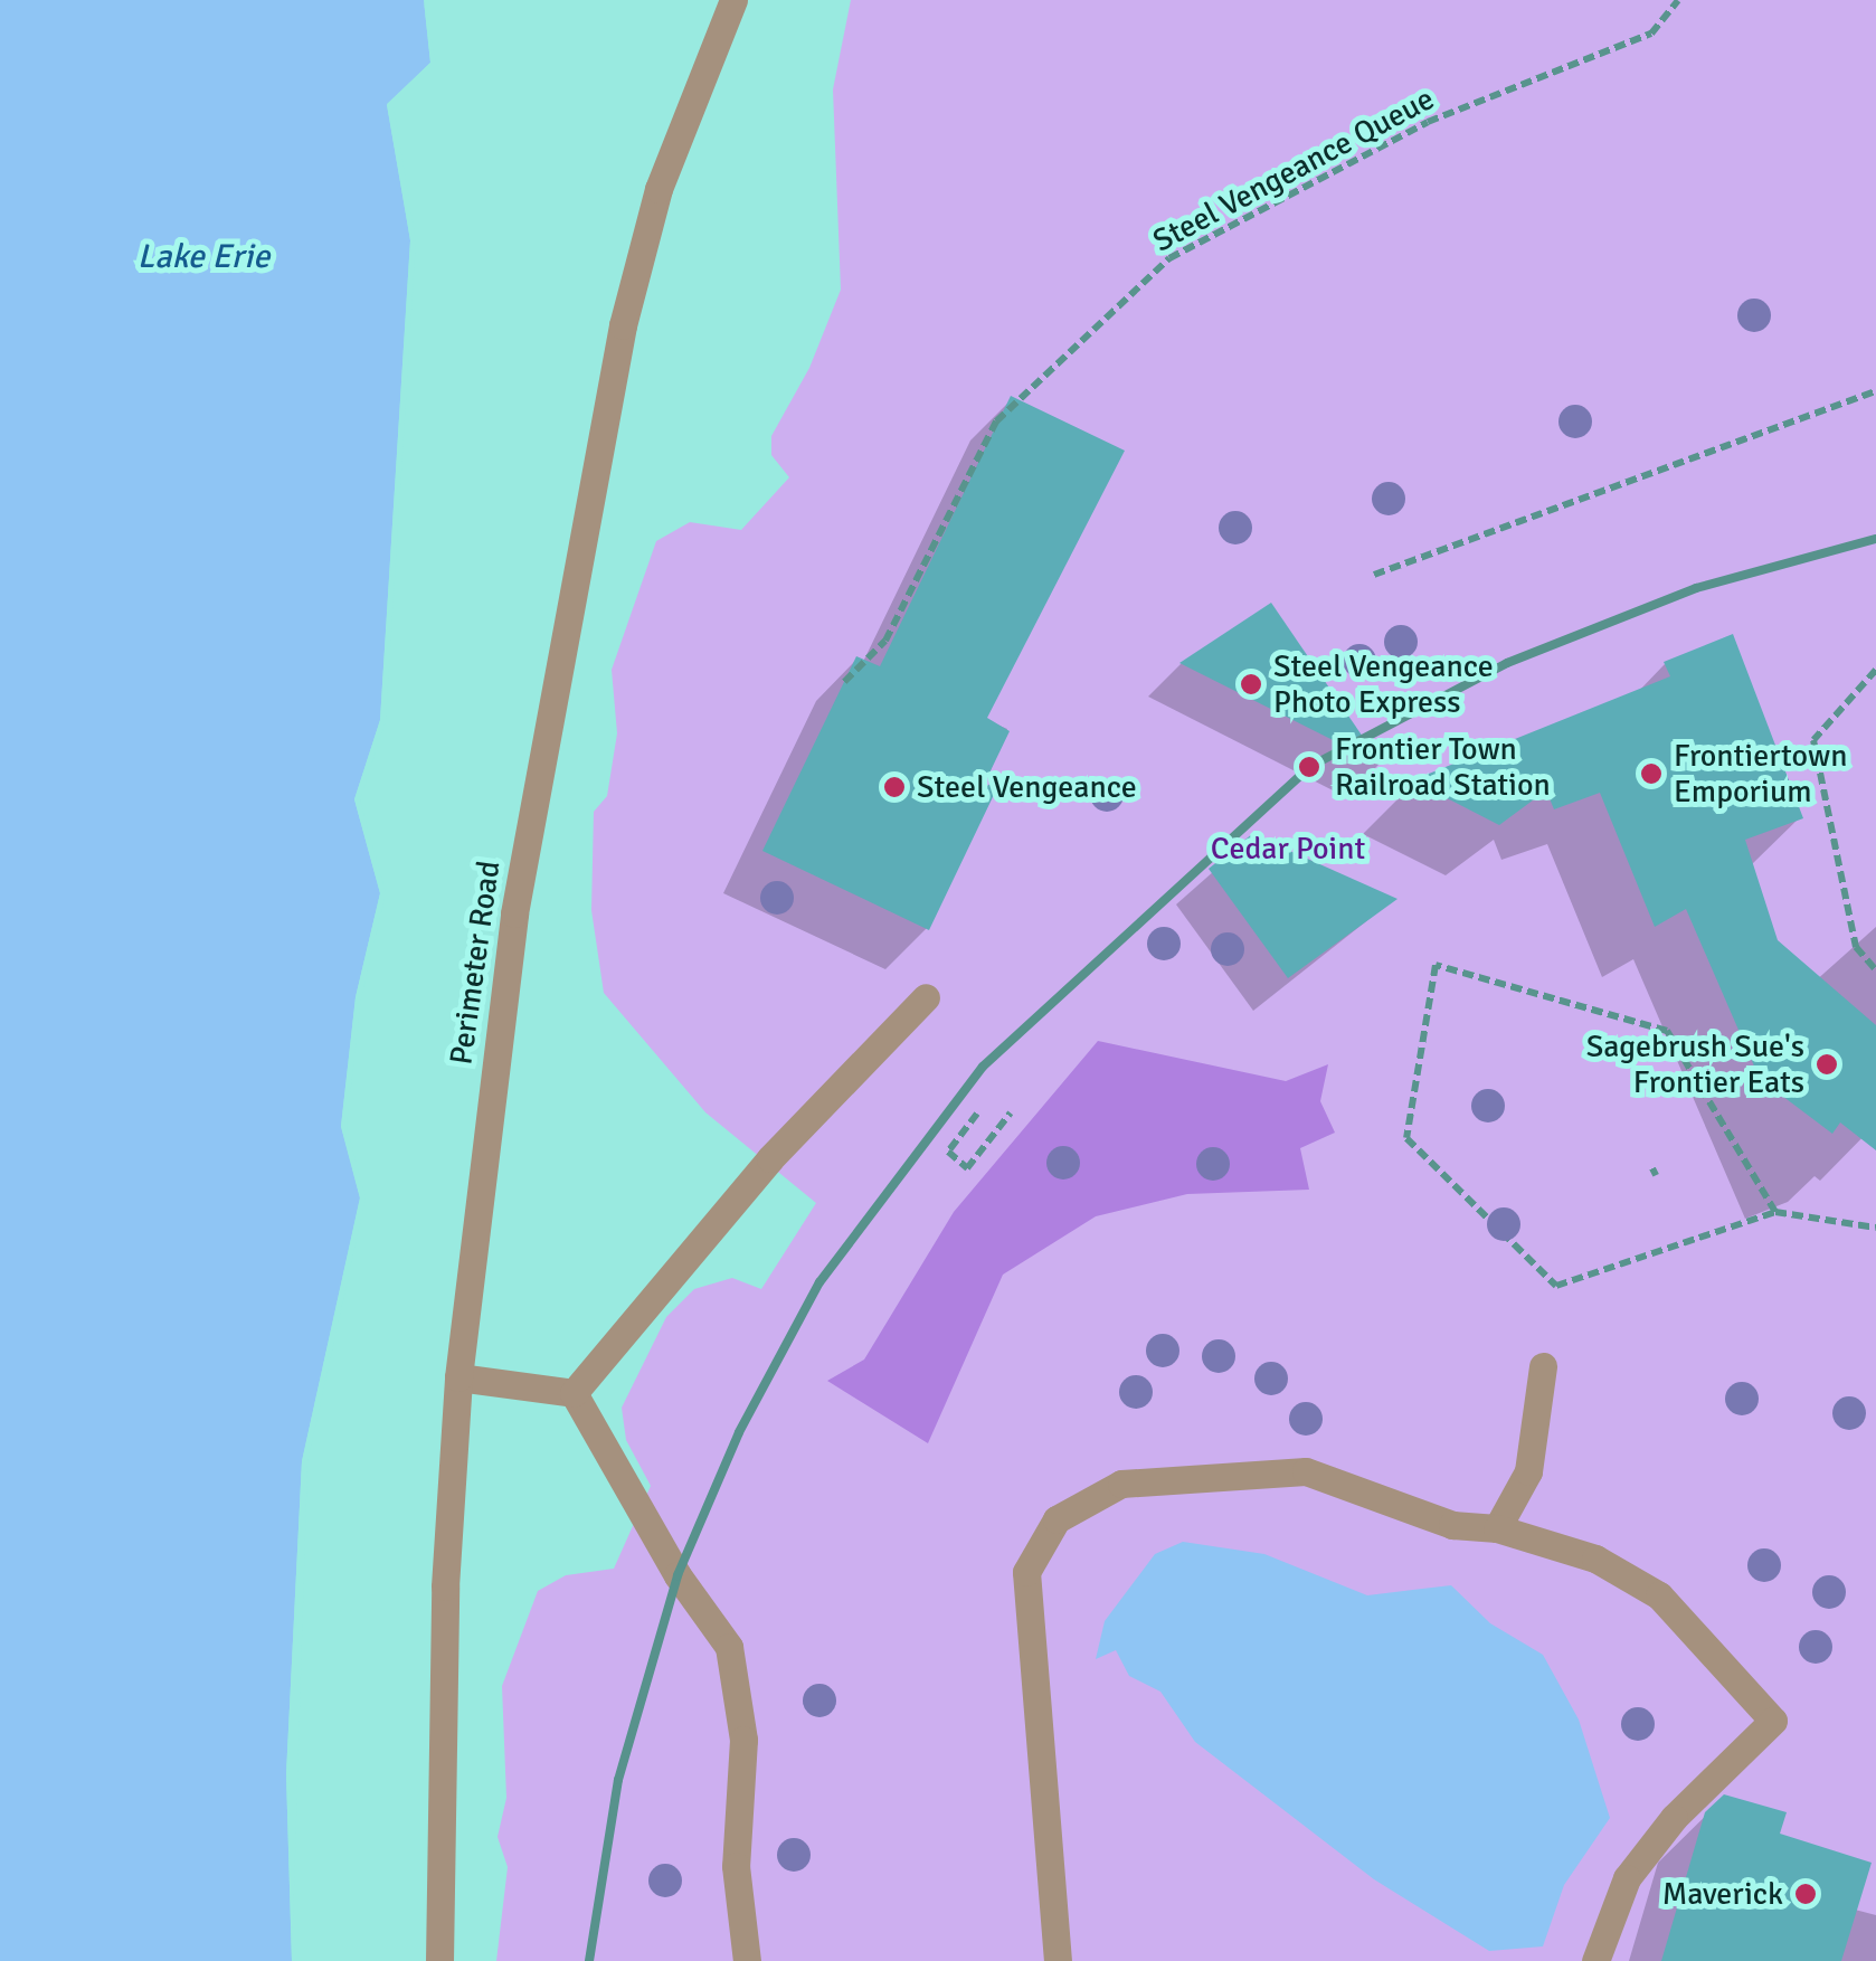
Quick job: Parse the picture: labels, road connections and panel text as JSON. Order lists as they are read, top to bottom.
{
  "streets": {
    "street": ["Perimeter Road"],
    "path": ["Steel Vengeance Queue"]
  },
  "water": ["Lake Erie"],
  "parks": ["Cedar Point"],
  "places": [
    "Steel Vengeance Photo Express",
    "Frontier Town Railroad Station",
    "Frontiertown Emporium",
    "Steel Vengeance",
    "Sagebrush Sue's Frontier Eats",
    "Maverick"
  ]
}
